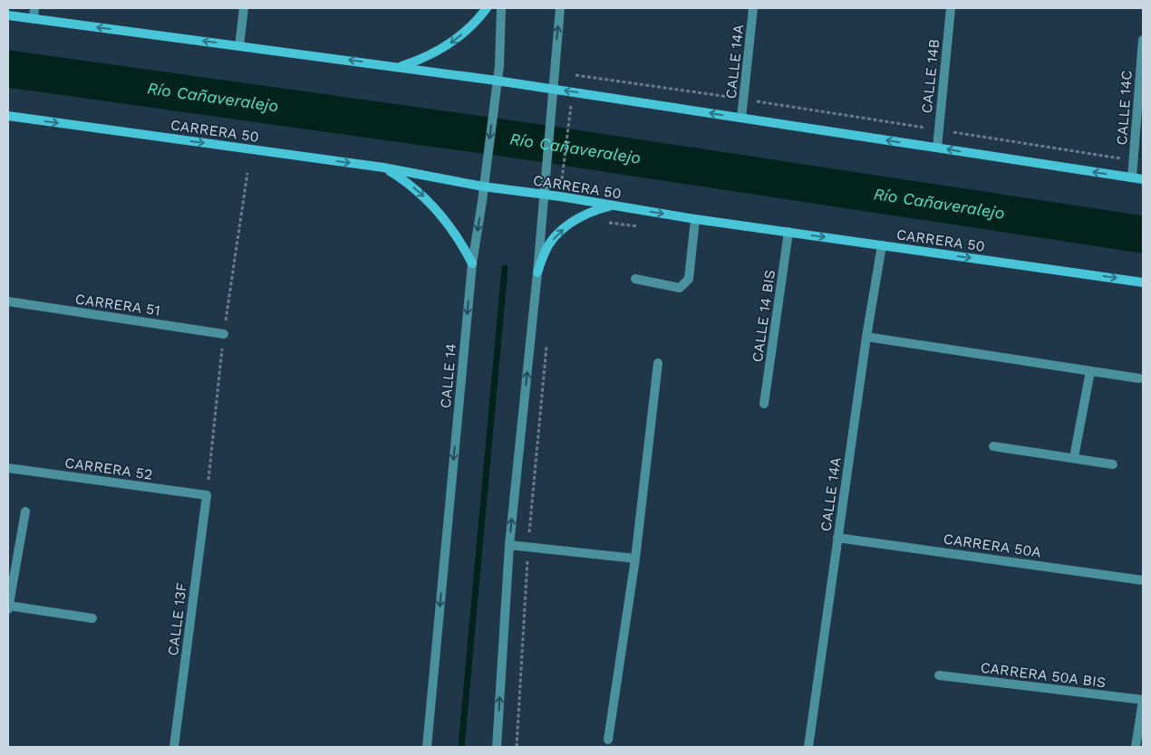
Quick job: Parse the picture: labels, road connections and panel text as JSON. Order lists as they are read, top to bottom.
{
  "streets": {
    "main road": ["CARRERA 50"],
    "street": [
      "CALLE 14A",
      "CALLE 14B",
      "CALLE 14C",
      "CARRERA 51",
      "CALLE 14 BIS",
      "CALLE 14",
      "CARRERA 52",
      "CARRERA 50A",
      "CALLE 13F",
      "CARRERA 50A BIS"
    ]
  },
  "crossings": [
    ["CALLE 14A", "CARRERA 50"],
    ["CALLE 14A", "CARRERA 50A"],
    ["CARRERA 50", "CALLE 14 BIS"],
    ["CARRERA 50", "CALLE 14"],
    ["CARRERA 52", "CALLE 13F"]
  ],
  "one_way": ["CARRERA 50"],
  "water": ["Río Cañaveralejo"]
}
